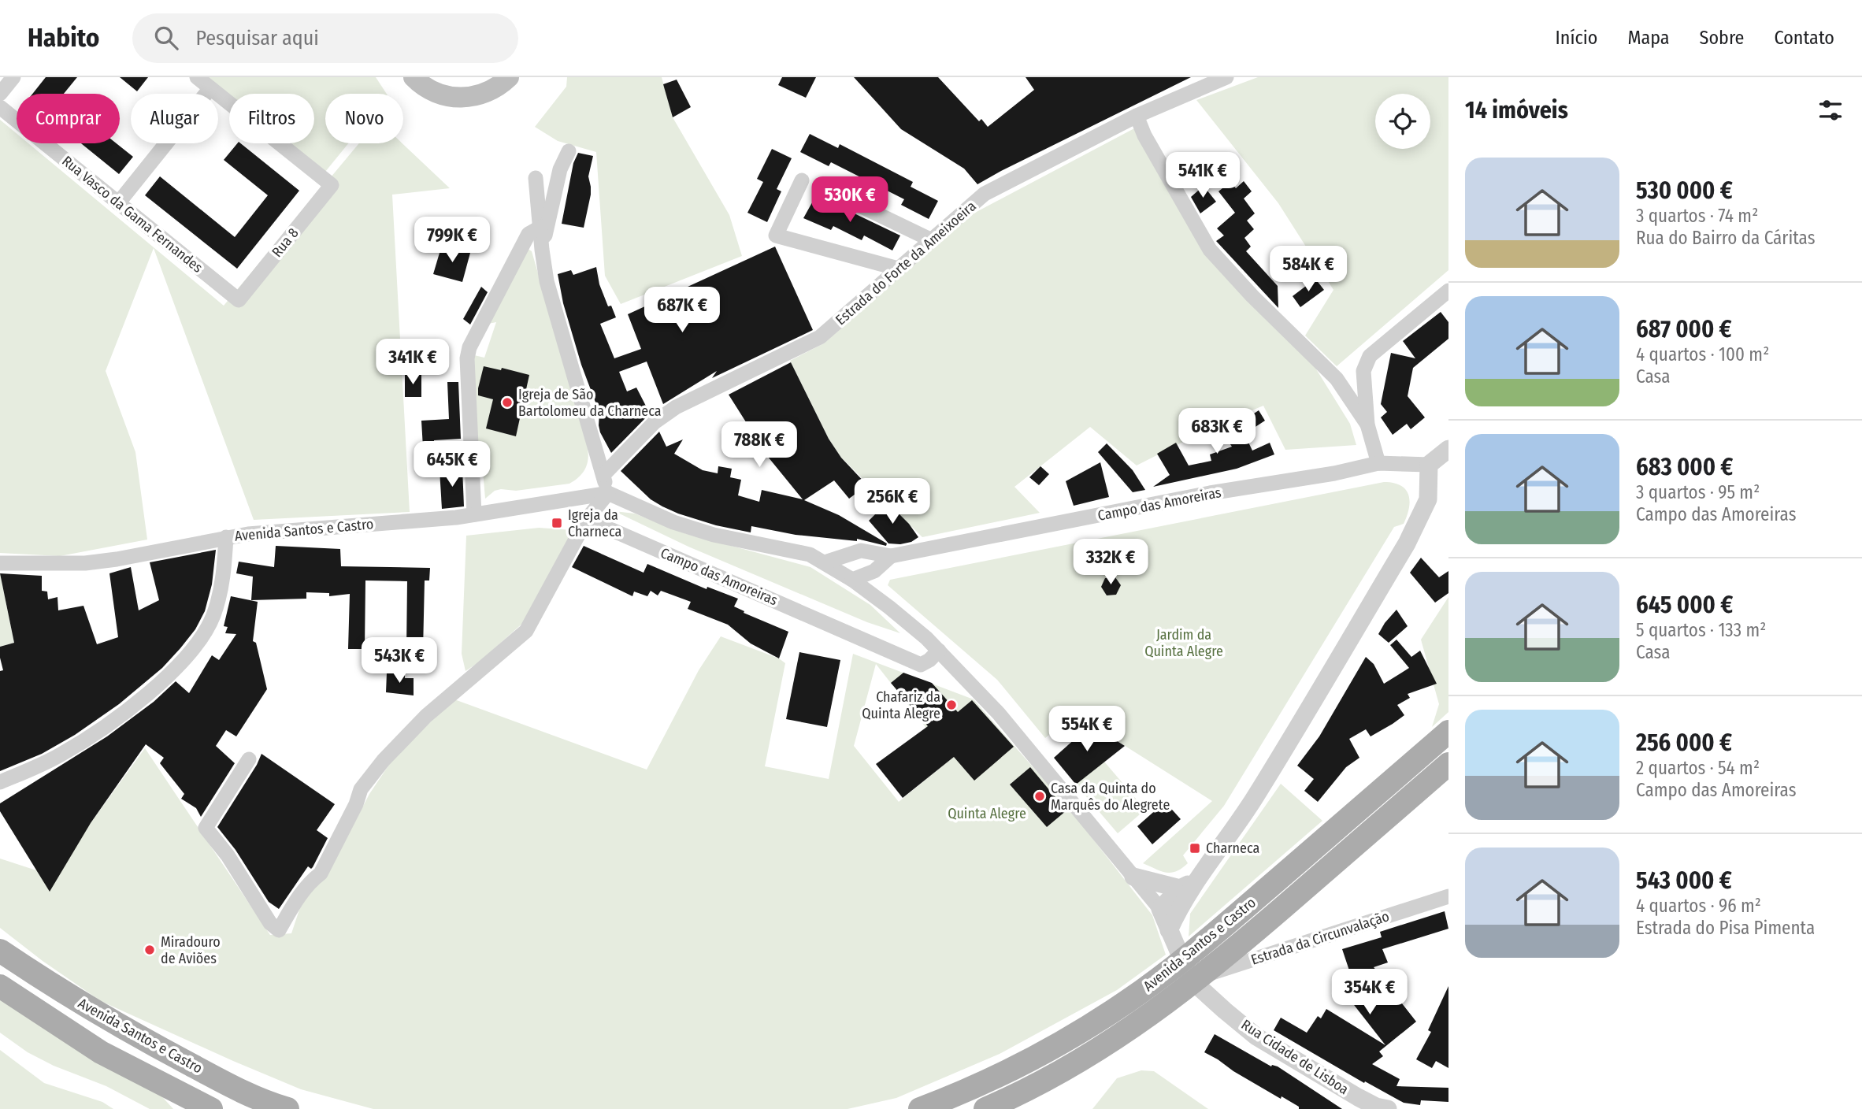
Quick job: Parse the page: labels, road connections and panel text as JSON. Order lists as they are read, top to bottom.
{
  "streets": {
    "main road": ["Avenida Santos e Castro"],
    "street": [
      "Rua Vasco da Gama Fernandes",
      "Rua 8",
      "Estrada do Forte da Ameixoeira",
      "Campo das Amoreiras",
      "Estrada da Circunvalação",
      "Rua Cidade de Lisboa"
    ]
  },
  "crossings": [
    ["Rua Vasco da Gama Fernandes", "Rua 8"],
    ["Estrada da Circunvalação", "Rua Cidade de Lisboa"]
  ],
  "parks": ["Jardim da Quinta Alegre", "Quinta Alegre"],
  "places": {
    "other": [
      "Igreja de São Bartolomeu da Charneca",
      "Chafariz da Quinta Alegre",
      "Casa da Quinta do Marquês do Alegrete",
      "Miradouro de Aviões"
    ],
    "transit": ["Igreja da Charneca", "Charneca"]
  },
  "page": {
    "header": "Habito",
    "search": "Pesquisar aqui",
    "nav": [
      "Início",
      "Mapa",
      "Sobre",
      "Contato"
    ],
    "heading": "14 imóveis",
    "chip": [
      "Comprar",
      "Alugar",
      "Filtros",
      "Novo"
    ],
    "list": [
      {
        "name": "530 000 €",
        "note": "3 quartos · 74 m² · Rua do Bairro da Cáritas"
      },
      {
        "name": "687 000 €",
        "note": "4 quartos · 100 m² · Casa"
      },
      {
        "name": "683 000 €",
        "note": "3 quartos · 95 m² · Campo das Amoreiras"
      },
      {
        "name": "645 000 €",
        "note": "5 quartos · 133 m² · Casa"
      },
      {
        "name": "256 000 €",
        "note": "2 quartos · 54 m² · Campo das Amoreiras"
      },
      {
        "name": "543 000 €",
        "note": "4 quartos · 96 m² · Estrada do Pisa Pimenta"
      }
    ],
    "price": [
      "541K €",
      "530K €",
      "799K €",
      "584K €",
      "687K €",
      "341K €",
      "683K €",
      "788K €",
      "645K €",
      "256K €",
      "332K €",
      "543K €",
      "554K €",
      "354K €"
    ]
  }
}
